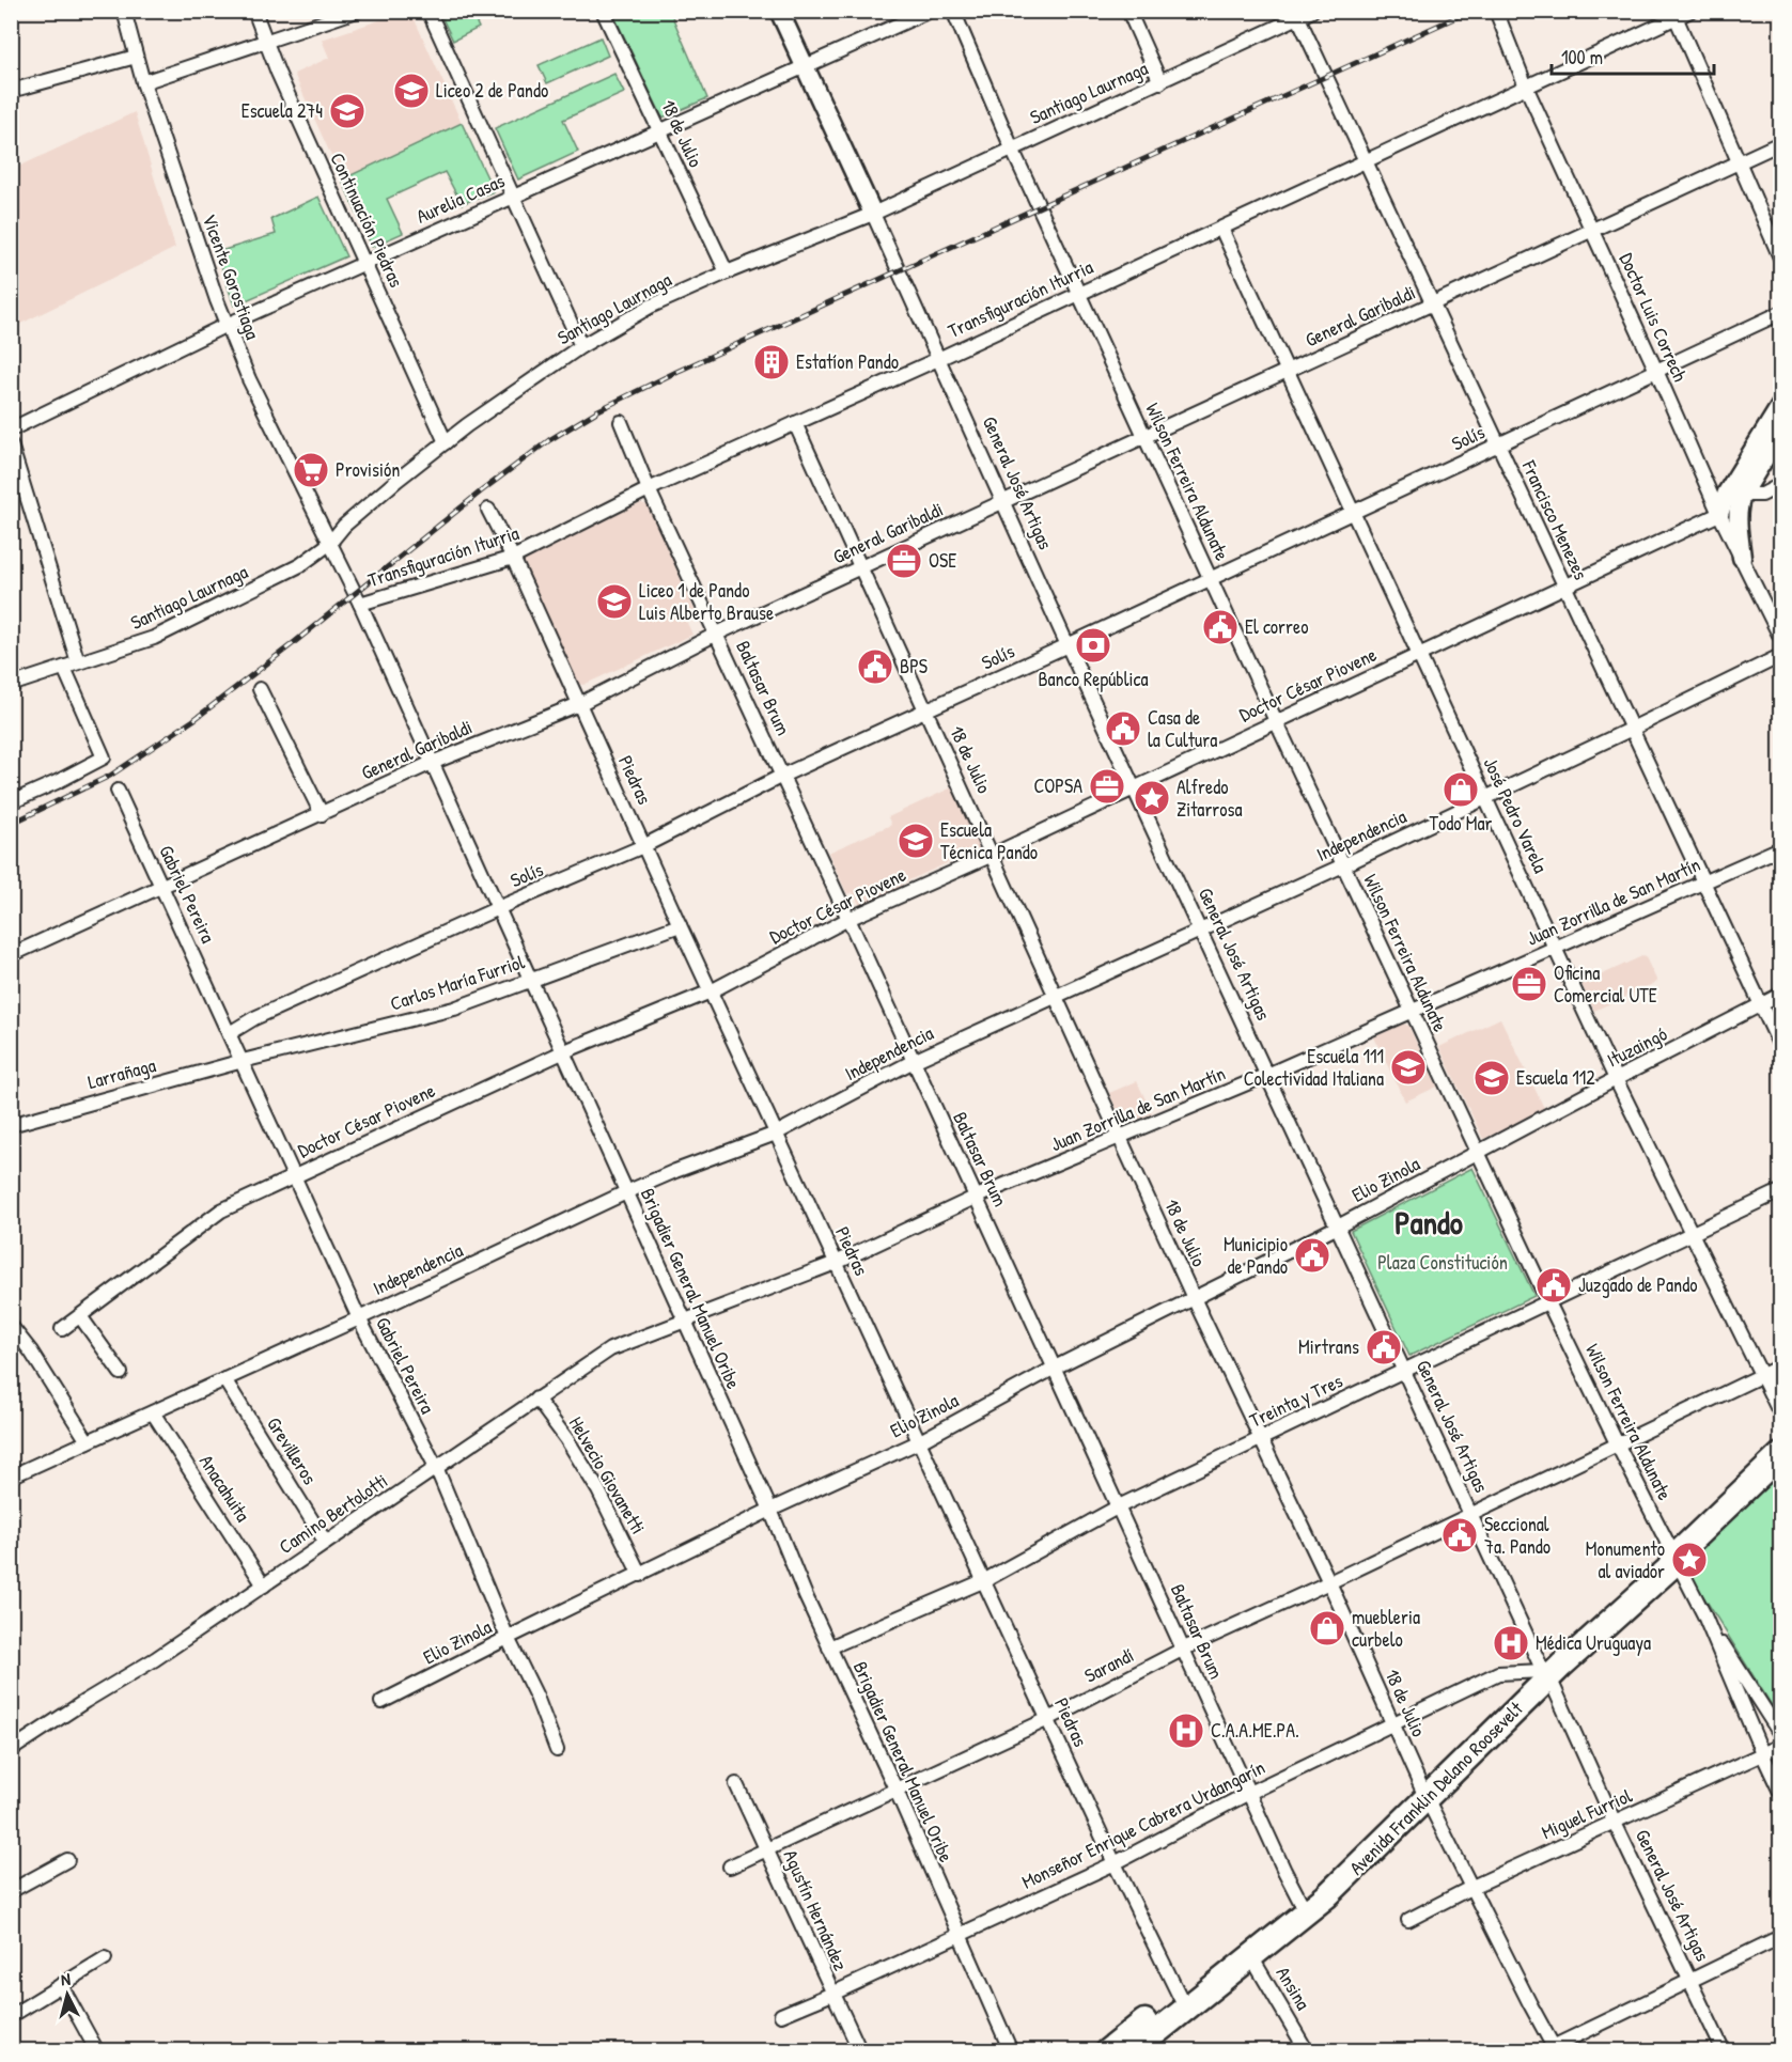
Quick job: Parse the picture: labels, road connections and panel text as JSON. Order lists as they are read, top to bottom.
{
  "streets": {
    "highway": ["Avenida Franklin Delano Roosevelt"],
    "street": [
      "Santiago Laurnaga",
      "18 de Julio",
      "Aurelia Casas",
      "Continuación Piedras",
      "Vicente Gorostiaga",
      "Transfiguración Iturria",
      "General Garibaldi",
      "Doctor Luis Correch",
      "Solís",
      "Wilson Ferreira Aldunate",
      "General José Artigas",
      "Francisco Menezes",
      "Doctor César Piovene",
      "Baltasar Brum",
      "Piedras",
      "José Pedro Varela",
      "Independencia",
      "Gabriel Pereira",
      "Juan Zorrilla de San Martín",
      "Carlos María Furriol",
      "Ituzaingó",
      "Larrañaga",
      "Elio Zinola",
      "Brigadier General Manuel Oribe",
      "Treinta y Tres",
      "Grevilleros",
      "Helvecio Giovanetti",
      "Anacahuita",
      "Camino Bertolotti",
      "Sarandí",
      "Miguel Furriol",
      "Monseñor Enrique Cabrera Urdangarín",
      "Agustín Hernández",
      "Ansina"
    ]
  },
  "crossings": [
    ["Santiago Laurnaga", "18 de Julio"],
    ["Santiago Laurnaga", "Continuación Piedras"],
    ["Santiago Laurnaga", "Vicente Gorostiaga"],
    ["Santiago Laurnaga", "Wilson Ferreira Aldunate"],
    ["Santiago Laurnaga", "General José Artigas"],
    ["Santiago Laurnaga", "Francisco Menezes"],
    ["Santiago Laurnaga", "Brigadier General Manuel Oribe"],
    ["18 de Julio", "Aurelia Casas"],
    ["18 de Julio", "Transfiguración Iturria"],
    ["18 de Julio", "General Garibaldi"],
    ["18 de Julio", "Solís"],
    ["18 de Julio", "Doctor César Piovene"],
    ["18 de Julio", "Independencia"],
    ["18 de Julio", "Juan Zorrilla de San Martín"],
    ["18 de Julio", "Elio Zinola"],
    ["18 de Julio", "Treinta y Tres"],
    ["18 de Julio", "Sarandí"],
    ["18 de Julio", "Avenida Franklin Delano Roosevelt"],
    ["18 de Julio", "Miguel Furriol"],
    ["18 de Julio", "Monseñor Enrique Cabrera Urdangarín"],
    ["Aurelia Casas", "Continuación Piedras"],
    ["Aurelia Casas", "Vicente Gorostiaga"],
    ["Aurelia Casas", "General José Artigas"],
    ["Vicente Gorostiaga", "Brigadier General Manuel Oribe"],
    ["Transfiguración Iturria", "Doctor Luis Correch"],
    ["Transfiguración Iturria", "Wilson Ferreira Aldunate"],
    ["Transfiguración Iturria", "General José Artigas"],
    ["Transfiguración Iturria", "Francisco Menezes"],
    ["Transfiguración Iturria", "Baltasar Brum"],
    ["Transfiguración Iturria", "Piedras"],
    ["Transfiguración Iturria", "José Pedro Varela"],
    ["Transfiguración Iturria", "Brigadier General Manuel Oribe"],
    ["General Garibaldi", "Doctor Luis Correch"],
    ["General Garibaldi", "Wilson Ferreira Aldunate"],
    ["General Garibaldi", "General José Artigas"],
    ["General Garibaldi", "Francisco Menezes"],
    ["General Garibaldi", "Baltasar Brum"],
    ["General Garibaldi", "Piedras"],
    ["General Garibaldi", "José Pedro Varela"],
    ["General Garibaldi", "Gabriel Pereira"],
    ["General Garibaldi", "Brigadier General Manuel Oribe"],
    ["Doctor Luis Correch", "Solís"],
    ["Doctor Luis Correch", "Doctor César Piovene"],
    ["Solís", "Wilson Ferreira Aldunate"],
    ["Solís", "General José Artigas"],
    ["Solís", "Francisco Menezes"],
    ["Solís", "Baltasar Brum"],
    ["Solís", "Piedras"],
    ["Solís", "José Pedro Varela"],
    ["Solís", "Gabriel Pereira"],
    ["Solís", "Brigadier General Manuel Oribe"],
    ["Wilson Ferreira Aldunate", "Doctor César Piovene"],
    ["Wilson Ferreira Aldunate", "Independencia"],
    ["Wilson Ferreira Aldunate", "Juan Zorrilla de San Martín"],
    ["Wilson Ferreira Aldunate", "Ituzaingó"],
    ["Wilson Ferreira Aldunate", "Elio Zinola"],
    ["Wilson Ferreira Aldunate", "Treinta y Tres"],
    ["Wilson Ferreira Aldunate", "Sarandí"],
    ["Wilson Ferreira Aldunate", "Avenida Franklin Delano Roosevelt"],
    ["General José Artigas", "Doctor César Piovene"],
    ["General José Artigas", "Independencia"],
    ["General José Artigas", "Juan Zorrilla de San Martín"],
    ["General José Artigas", "Elio Zinola"],
    ["General José Artigas", "Treinta y Tres"],
    ["General José Artigas", "Sarandí"],
    ["General José Artigas", "Avenida Franklin Delano Roosevelt"],
    ["General José Artigas", "Miguel Furriol"],
    ["General José Artigas", "Monseñor Enrique Cabrera Urdangarín"],
    ["Francisco Menezes", "Doctor César Piovene"],
    ["Francisco Menezes", "Independencia"],
    ["Francisco Menezes", "Juan Zorrilla de San Martín"],
    ["Francisco Menezes", "Ituzaingó"],
    ["Doctor César Piovene", "Baltasar Brum"],
    ["Doctor César Piovene", "Piedras"],
    ["Doctor César Piovene", "José Pedro Varela"],
    ["Doctor César Piovene", "Gabriel Pereira"],
    ["Doctor César Piovene", "Brigadier General Manuel Oribe"],
    ["Baltasar Brum", "Independencia"],
    ["Baltasar Brum", "Juan Zorrilla de San Martín"],
    ["Baltasar Brum", "Elio Zinola"],
    ["Baltasar Brum", "Treinta y Tres"],
    ["Baltasar Brum", "Sarandí"],
    ["Baltasar Brum", "Avenida Franklin Delano Roosevelt"],
    ["Baltasar Brum", "Monseñor Enrique Cabrera Urdangarín"],
    ["Piedras", "Independencia"],
    ["Piedras", "Juan Zorrilla de San Martín"],
    ["Piedras", "Carlos María Furriol"],
    ["Piedras", "Elio Zinola"],
    ["Piedras", "Treinta y Tres"],
    ["Piedras", "Sarandí"],
    ["Piedras", "Avenida Franklin Delano Roosevelt"],
    ["Piedras", "Monseñor Enrique Cabrera Urdangarín"],
    ["José Pedro Varela", "Independencia"],
    ["José Pedro Varela", "Juan Zorrilla de San Martín"],
    ["José Pedro Varela", "Ituzaingó"],
    ["José Pedro Varela", "Treinta y Tres"],
    ["José Pedro Varela", "Sarandí"],
    ["Independencia", "Gabriel Pereira"],
    ["Independencia", "Brigadier General Manuel Oribe"],
    ["Independencia", "Grevilleros"],
    ["Independencia", "Anacahuita"],
    ["Gabriel Pereira", "Carlos María Furriol"],
    ["Gabriel Pereira", "Larrañaga"],
    ["Gabriel Pereira", "Elio Zinola"],
    ["Gabriel Pereira", "Camino Bertolotti"],
    ["Juan Zorrilla de San Martín", "Brigadier General Manuel Oribe"],
    ["Juan Zorrilla de San Martín", "Camino Bertolotti"],
    ["Carlos María Furriol", "Larrañaga"],
    ["Carlos María Furriol", "Brigadier General Manuel Oribe"],
    ["Ituzaingó", "Elio Zinola"],
    ["Elio Zinola", "Brigadier General Manuel Oribe"],
    ["Elio Zinola", "Helvecio Giovanetti"],
    ["Brigadier General Manuel Oribe", "Treinta y Tres"],
    ["Brigadier General Manuel Oribe", "Camino Bertolotti"],
    ["Brigadier General Manuel Oribe", "Sarandí"],
    ["Brigadier General Manuel Oribe", "Monseñor Enrique Cabrera Urdangarín"],
    ["Grevilleros", "Camino Bertolotti"],
    ["Helvecio Giovanetti", "Camino Bertolotti"],
    ["Anacahuita", "Camino Bertolotti"],
    ["Sarandí", "Agustín Hernández"],
    ["Avenida Franklin Delano Roosevelt", "Monseñor Enrique Cabrera Urdangarín"],
    ["Avenida Franklin Delano Roosevelt", "Ansina"],
    ["Monseñor Enrique Cabrera Urdangarín", "Agustín Hernández"]
  ],
  "districts": ["Pando"],
  "parks": ["Plaza Constitución"],
  "places": {
    "school or university": [
      "Liceo 2 de Pando",
      "Escuela 274",
      "Liceo 1 de Pando Luis Alberto Brause",
      "Escuela Técnica Pando",
      "Escuela 111 Colectividad Italiana",
      "Escuela 112"
    ],
    "building": ["Estatíon Pando"],
    "supermarket": ["Provisión"],
    "office": ["OSE", "COPSA", "Oficina Comercial UTE"],
    "public building": [
      "El correo",
      "BPS",
      "Casa de la Cultura",
      "Municipio de Pando",
      "Juzgado de Pando",
      "Mirtrans",
      "Seccional 7a. Pando"
    ],
    "bank": ["Banco República"],
    "shop": ["Todo Mar", "muebleria curbelo"],
    "place": ["Alfredo Zitarrosa", "Monumento al aviador"],
    "hospital": ["Médica Uruguaya", "C.A.A.ME.PA."]
  },
  "scale_bar": "100 m",
  "north": "top"
}
